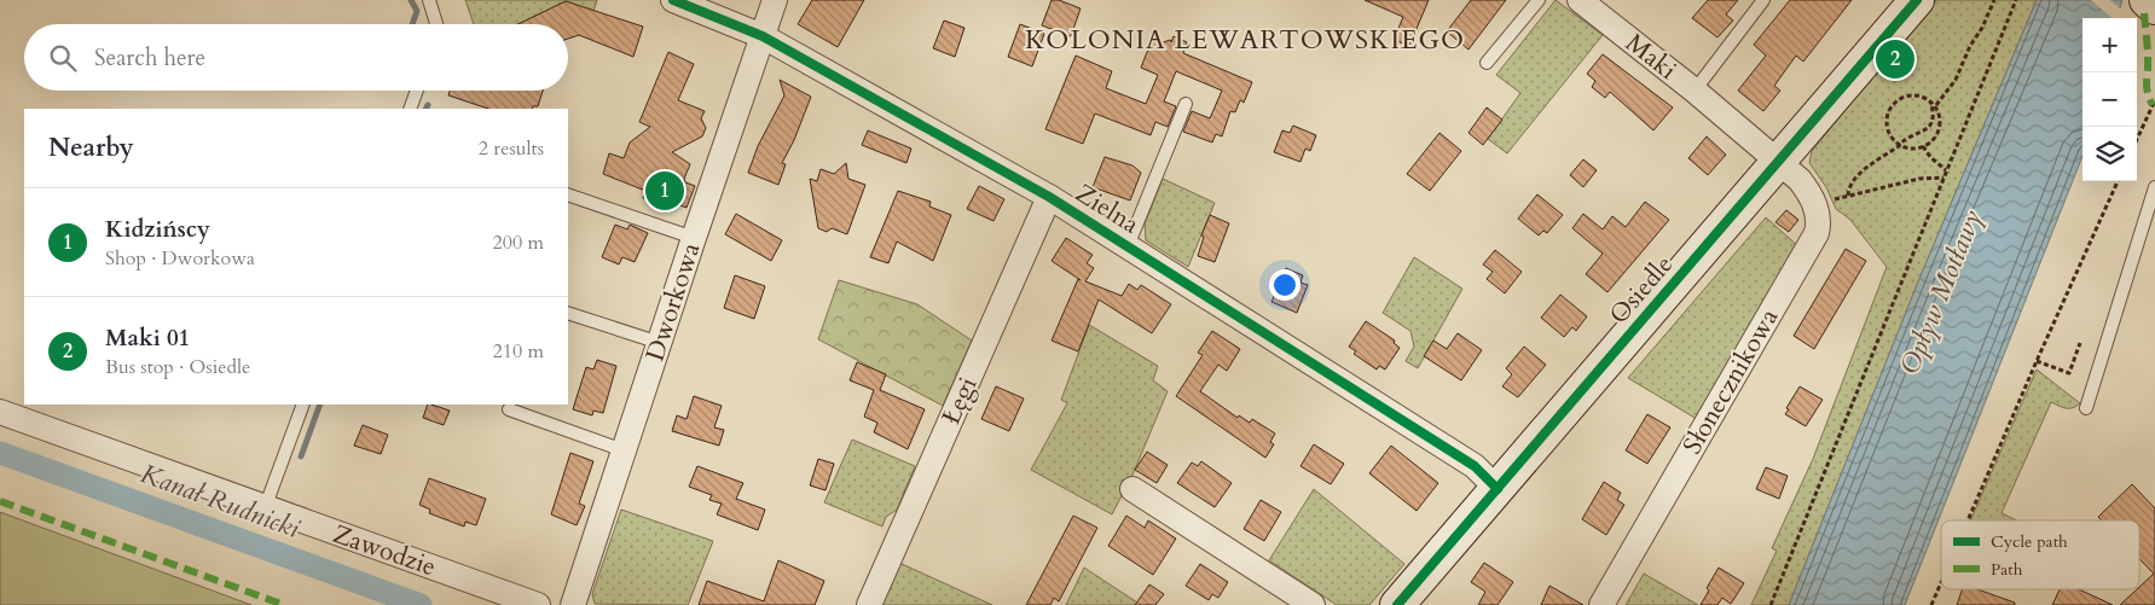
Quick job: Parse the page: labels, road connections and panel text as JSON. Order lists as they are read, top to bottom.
{
  "streets": {
    "street": [
      "Maki",
      "Zielna",
      "Osiedle",
      "Dworkowa",
      "Słonecznikowa",
      "Łęgi",
      "Zawodzie"
    ]
  },
  "crossings": [
    ["Maki", "Osiedle"],
    ["Maki", "Słonecznikowa"],
    ["Zielna", "Osiedle"],
    ["Zielna", "Dworkowa"],
    ["Zielna", "Łęgi"],
    ["Osiedle", "Słonecznikowa"]
  ],
  "districts": ["KOLONIA LEWARTOWSKIEGO"],
  "water": ["Opływ Motławy", "Kanał Rudnicki"],
  "legend": ["Cycle path", "Path"],
  "page": {
    "map_buttons": ["+", "−"],
    "search": "Search here",
    "pins": ["2", "1"],
    "heading": ["Nearby", "2 results"],
    "list": [
      {
        "mark": "1",
        "name": "Kidzińscy",
        "note": "Shop · Dworkowa",
        "value": "200 m"
      },
      {
        "mark": "2",
        "name": "Maki 01",
        "note": "Bus stop · Osiedle",
        "value": "210 m"
      }
    ]
  }
}
